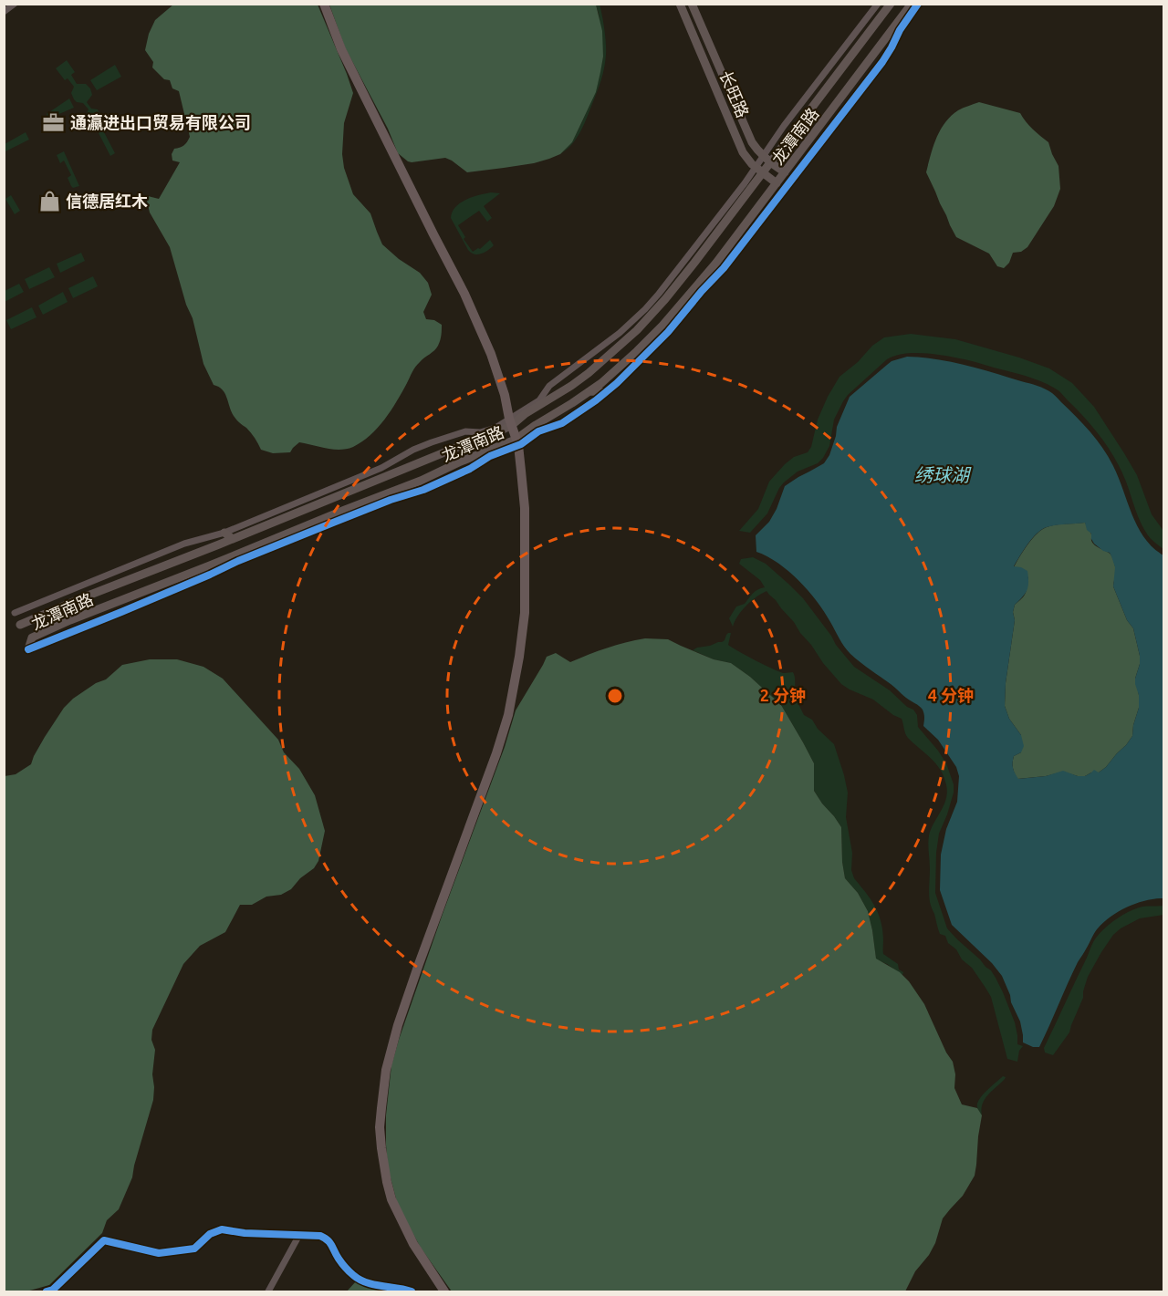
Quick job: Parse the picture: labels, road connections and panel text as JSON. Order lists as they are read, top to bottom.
{
  "streets": {
    "main road": ["长旺路", "龙潭南路"]
  },
  "crossings": [
    ["长旺路", "龙潭南路"]
  ],
  "water": ["绣球湖"],
  "places": {
    "office": ["通瀛进出口贸易有限公司"],
    "shop": ["信德居红木"]
  },
  "rings": ["2 分钟", "4 分钟"]
}
